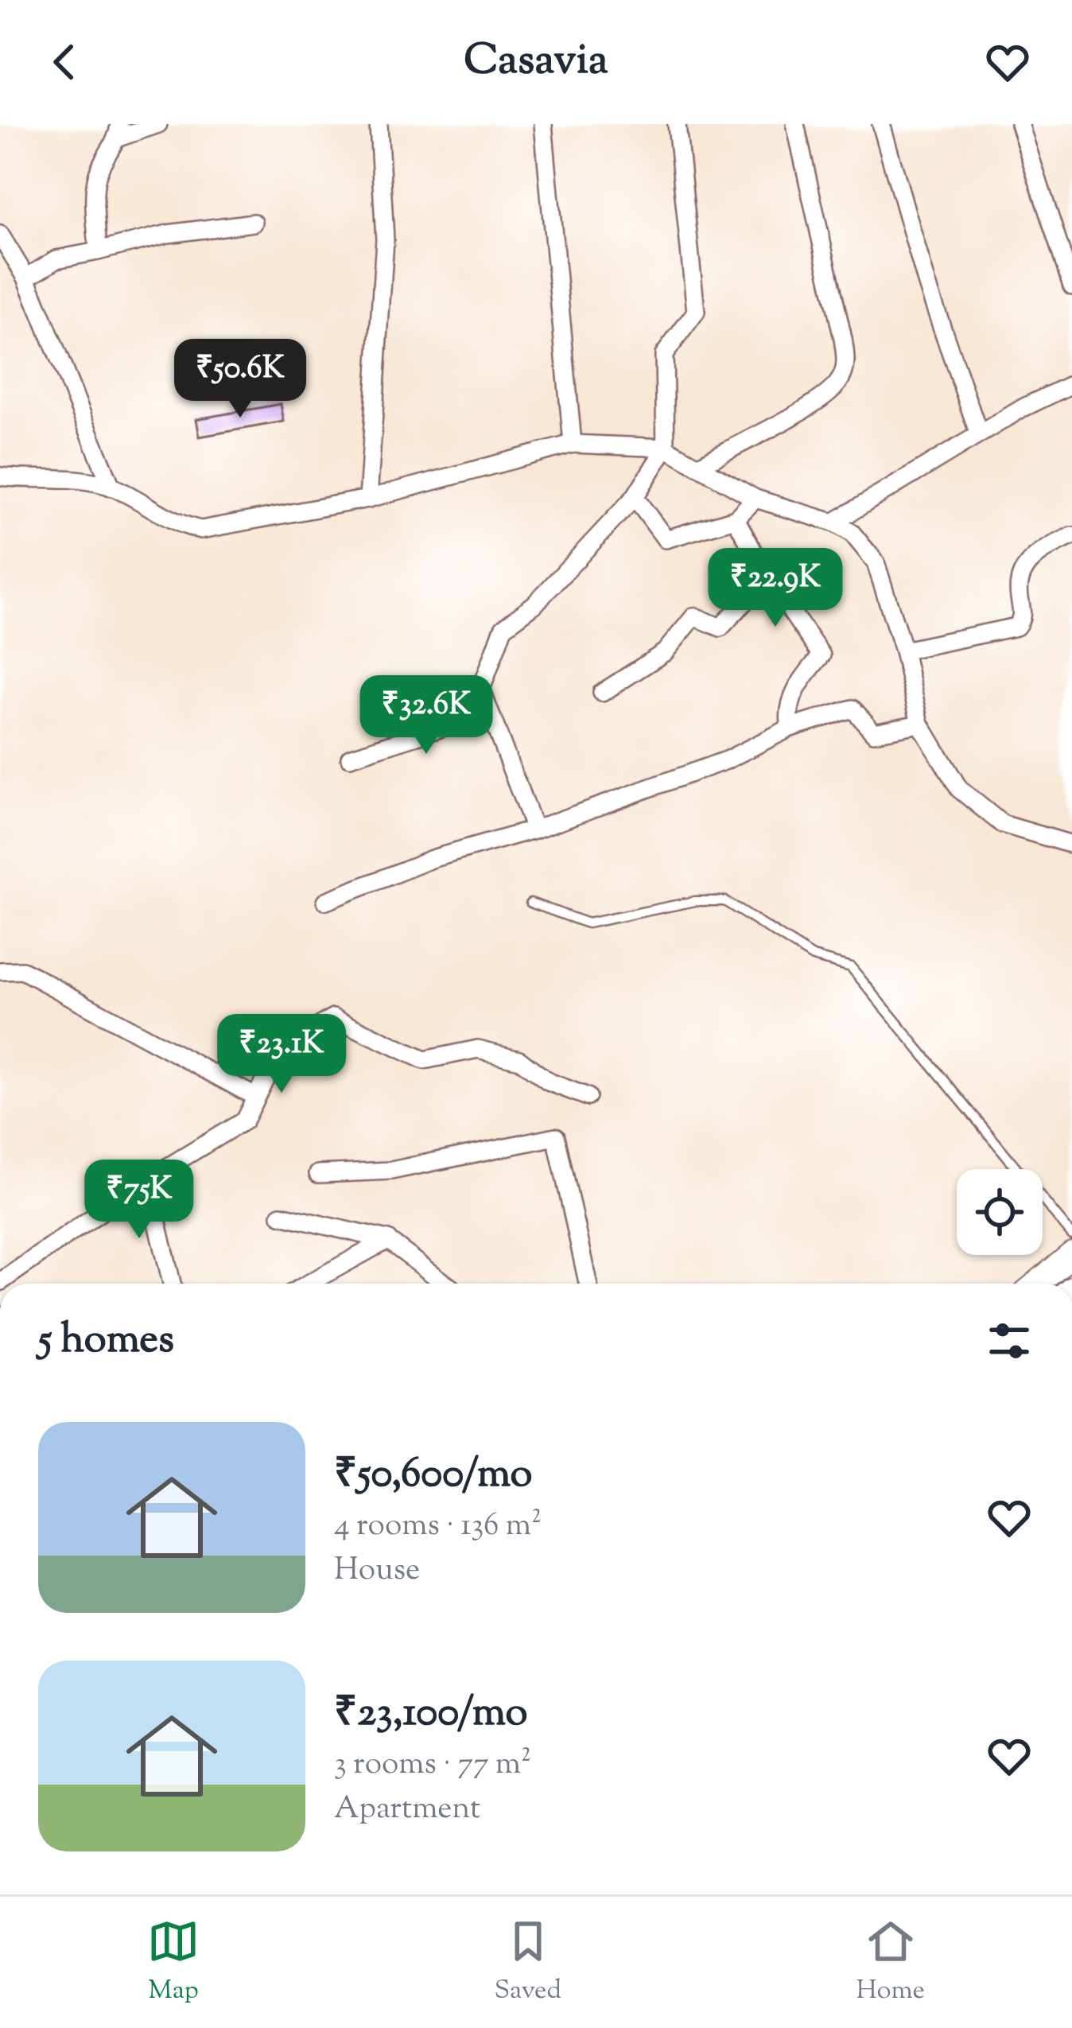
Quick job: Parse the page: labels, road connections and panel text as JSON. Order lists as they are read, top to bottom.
{
  "page": {
    "header": "Casavia",
    "price": [
      "₹50.6K",
      "₹22.9K",
      "₹32.6K",
      "₹23.1K",
      "₹75K"
    ],
    "heading": "5 homes",
    "list": [
      {
        "name": "₹50,600/mo",
        "note": "4 rooms · 136 m² · House"
      },
      {
        "name": "₹23,100/mo",
        "note": "3 rooms · 77 m² · Apartment"
      }
    ],
    "tabs": ["Map", "Saved", "Home"]
  }
}
